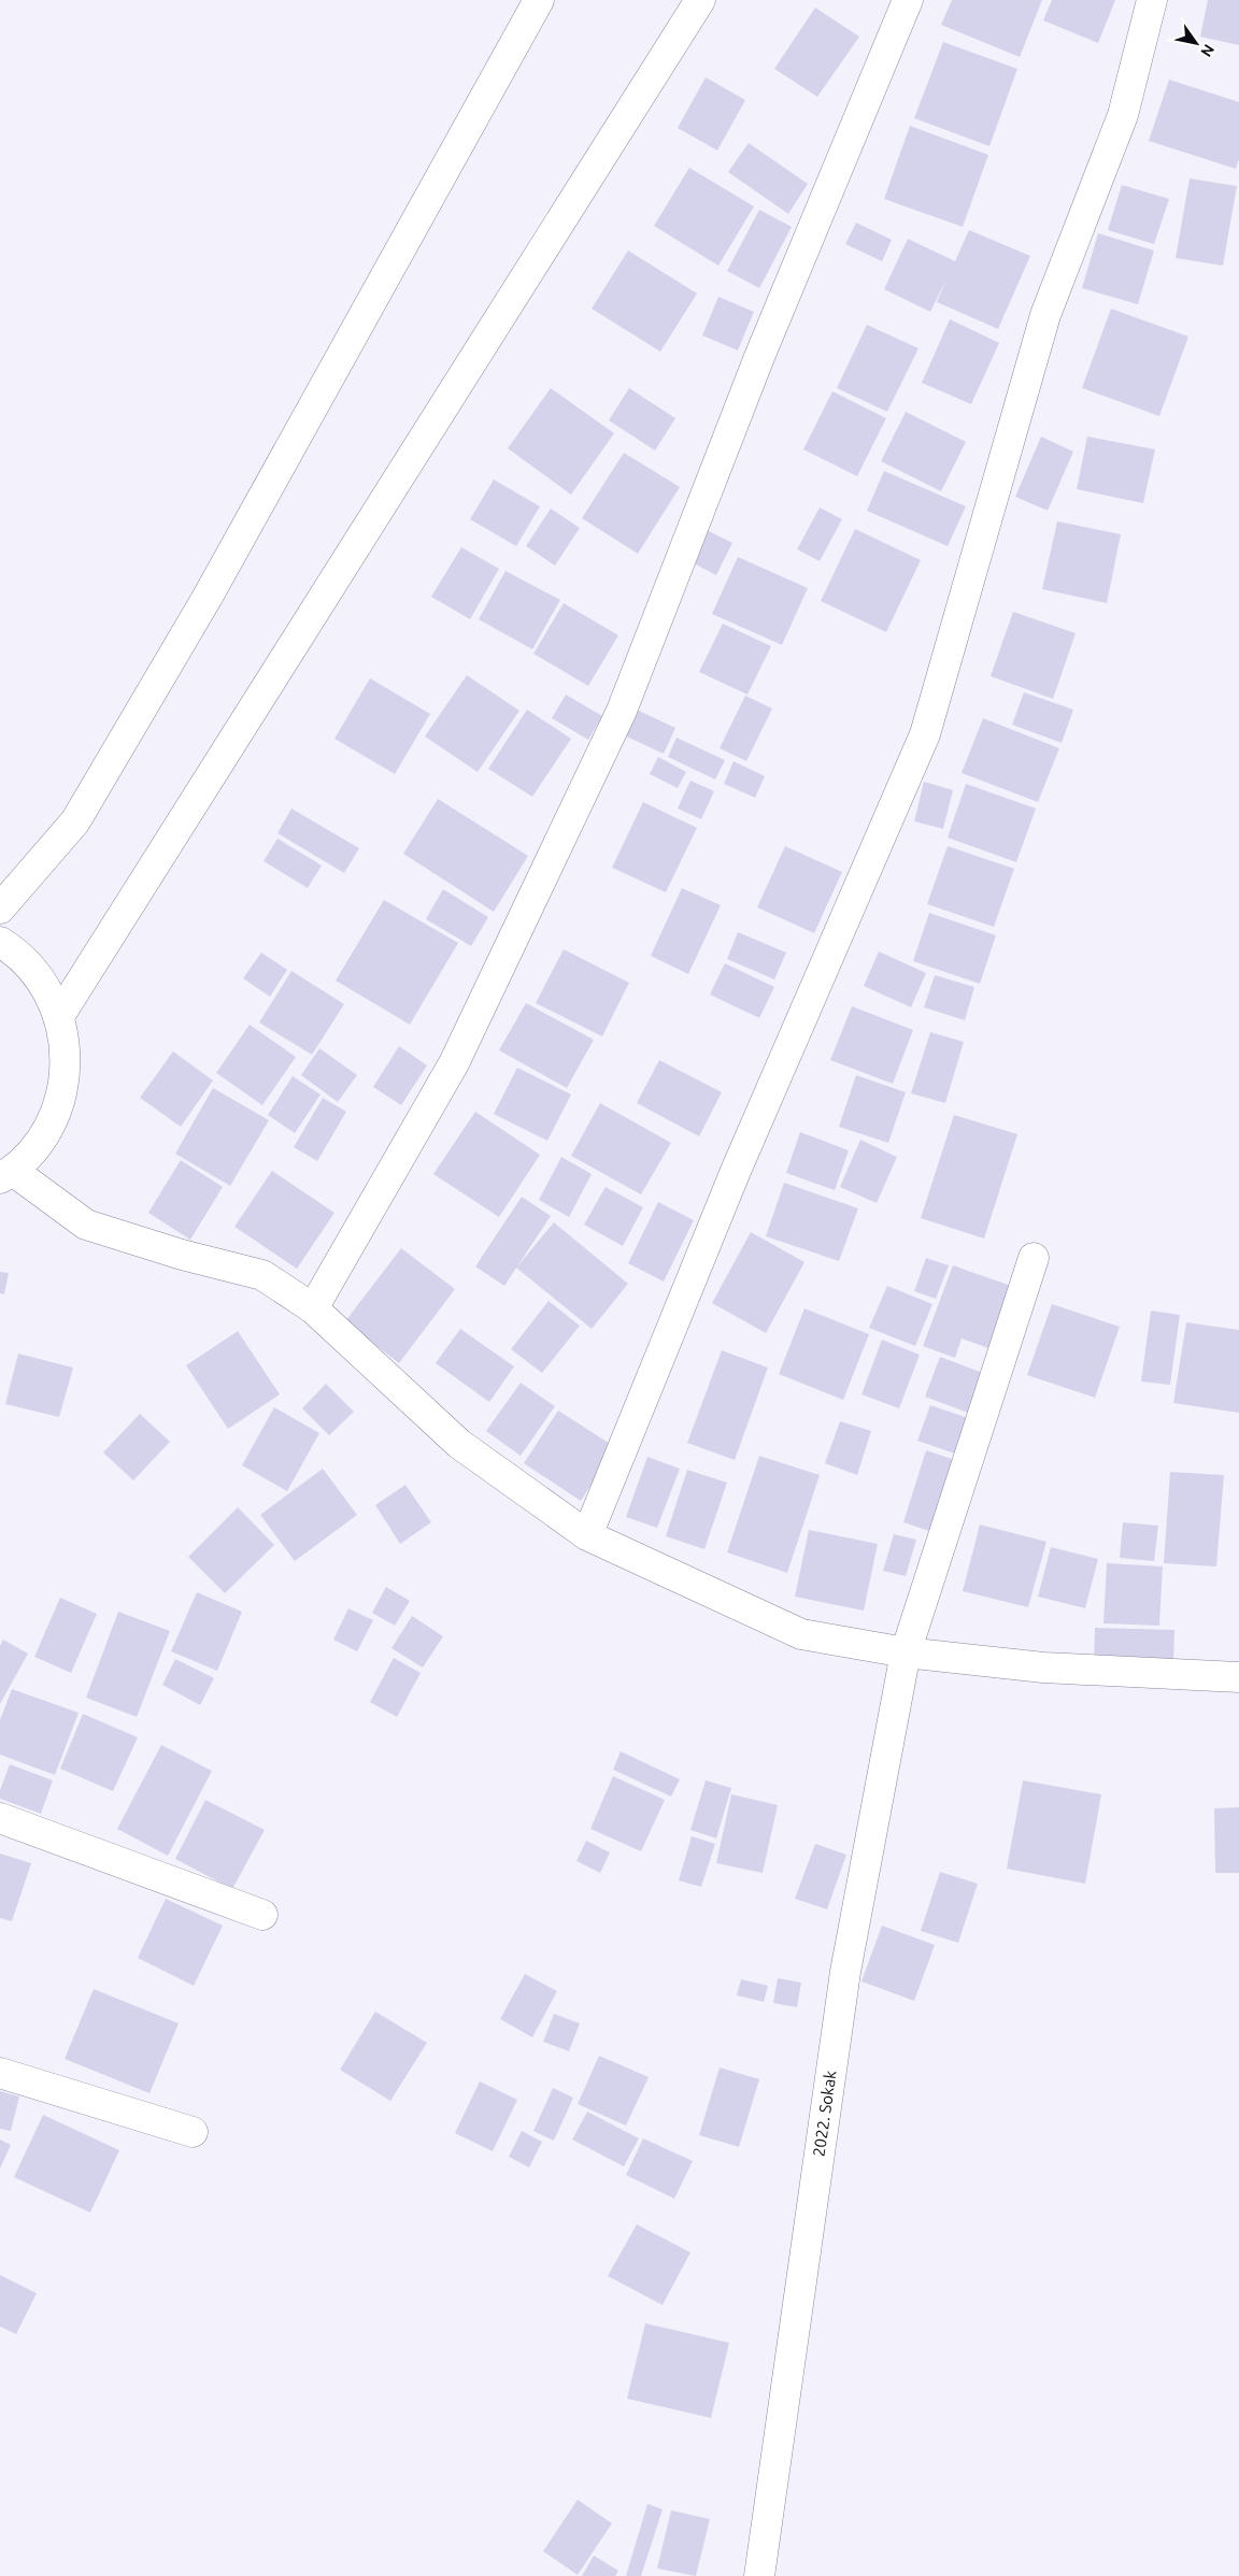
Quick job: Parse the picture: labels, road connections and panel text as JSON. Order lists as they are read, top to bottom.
{
  "streets": {
    "main road": ["2022. Sokak"]
  },
  "north": "bottom right"
}
